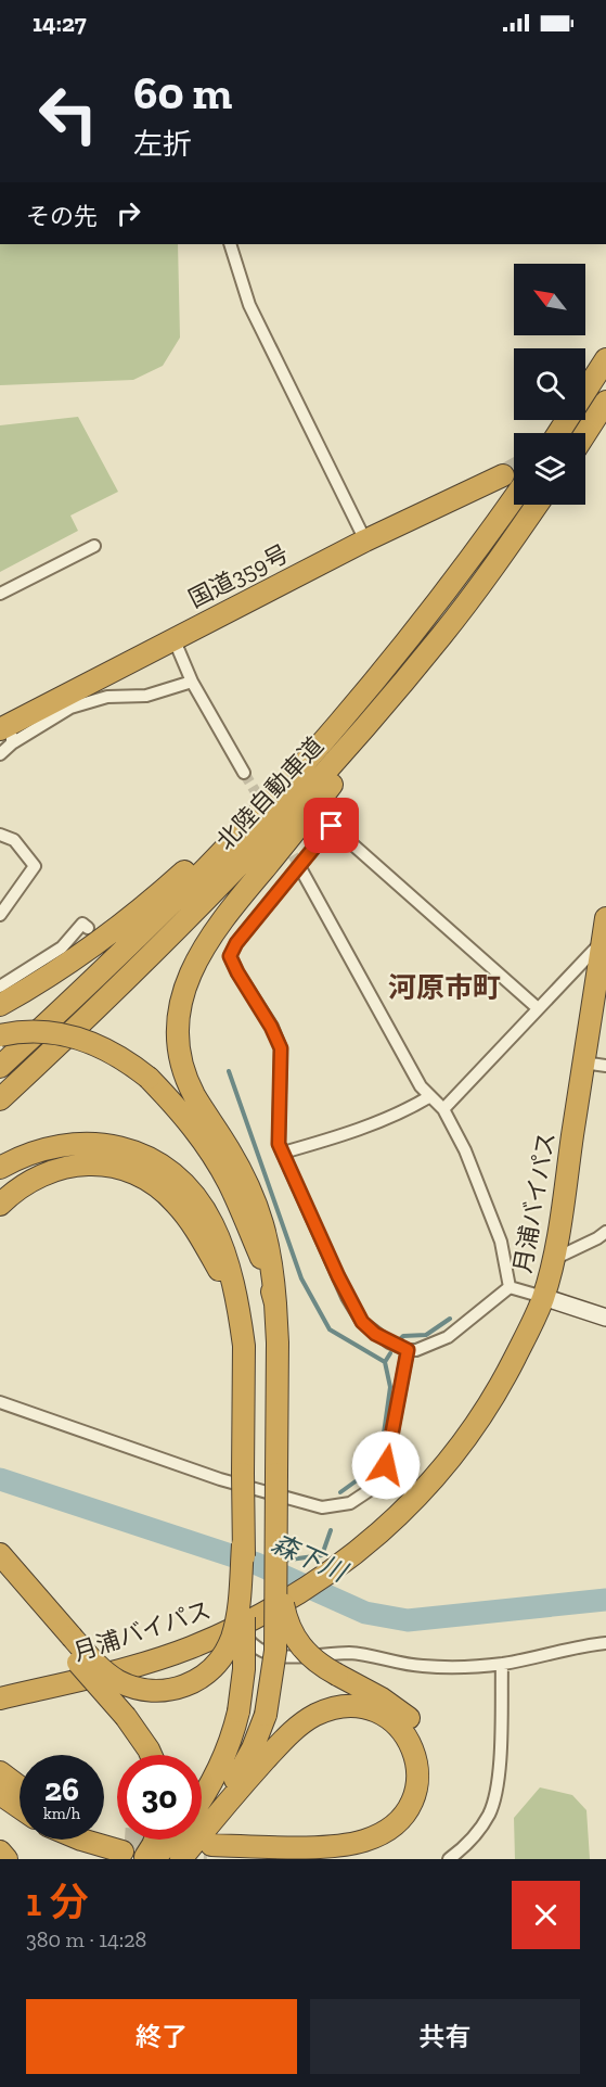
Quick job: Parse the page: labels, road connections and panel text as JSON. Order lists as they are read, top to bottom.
{
  "streets": {
    "highway": ["国道359号", "北陸自動車道", "月浦バイパス"]
  },
  "districts": ["河原市町"],
  "water": ["森下川"],
  "north": "top left",
  "page": {
    "status": "14:27",
    "turn": ["60 m", "左折"],
    "then": "その先",
    "speed": "26 km/h",
    "limit": "30",
    "heading": ["1 分", "380 m · 14:28"],
    "buttons": ["終了", "共有"]
  }
}
